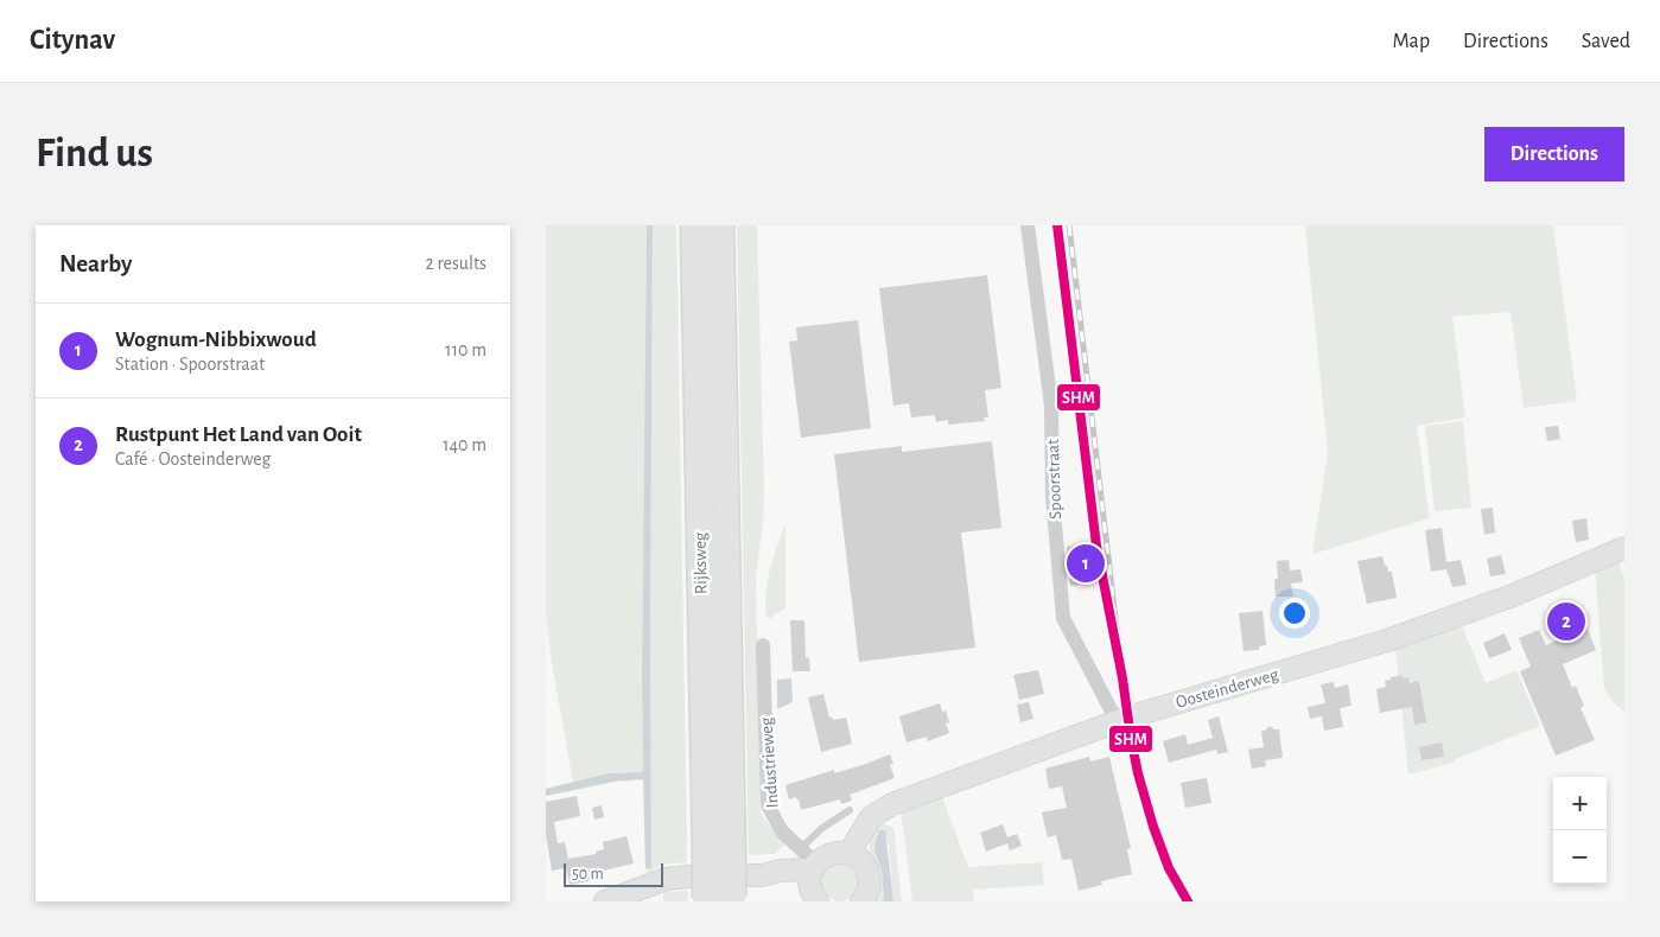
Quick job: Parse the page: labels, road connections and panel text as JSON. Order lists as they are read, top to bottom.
{
  "streets": {
    "highway": ["Rijksweg"],
    "street": ["Spoorstraat", "Oosteinderweg", "Industrieweg"]
  },
  "crossings": [
    ["Spoorstraat", "Oosteinderweg"]
  ],
  "lines": ["transit line SHM"],
  "scale_bar": "50 m",
  "page": {
    "header": "Citynav",
    "nav": ["Map", "Directions", "Saved"],
    "buttons": "Directions",
    "title": "Find us",
    "heading": ["Nearby", "2 results"],
    "list": [
      {
        "mark": "1",
        "name": "Wognum-Nibbixwoud",
        "note": "Station · Spoorstraat",
        "value": "110 m"
      },
      {
        "mark": "2",
        "name": "Rustpunt Het Land van Ooit",
        "note": "Café · Oosteinderweg",
        "value": "140 m"
      }
    ],
    "pins": ["1", "2"],
    "map_buttons": ["+", "−"],
    "scale": "50 m"
  }
}
